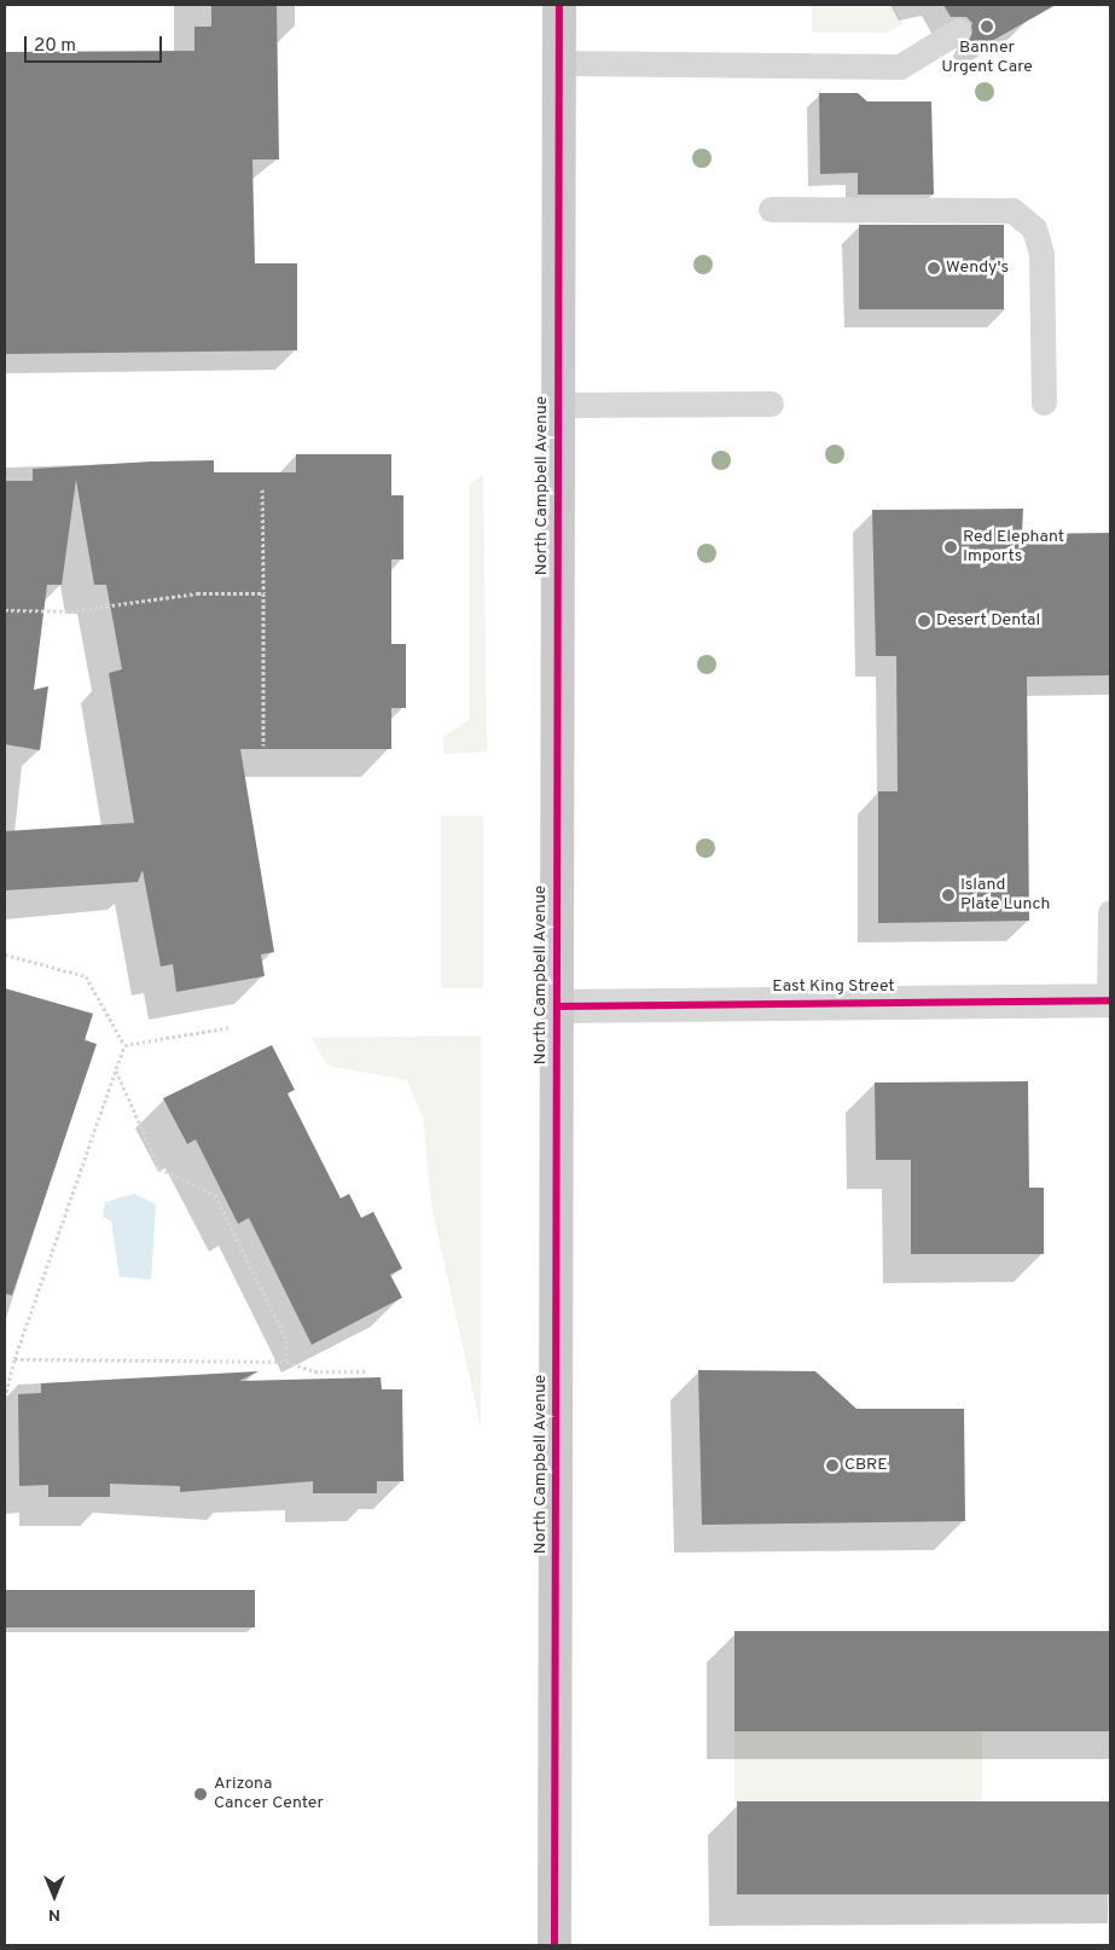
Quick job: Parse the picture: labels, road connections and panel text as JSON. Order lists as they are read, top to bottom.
{
  "streets": {
    "main road": ["North Campbell Avenue"],
    "street": ["East King Street"]
  },
  "crossings": [
    ["North Campbell Avenue", "East King Street"]
  ],
  "places": [
    "Banner Urgent Care",
    "Wendy's",
    "Red Elephant Imports",
    "Desert Dental",
    "Island Plate Lunch",
    "CBRE",
    "Arizona Cancer Center"
  ],
  "scale_bar": "20 m",
  "north": "bottom"
}
